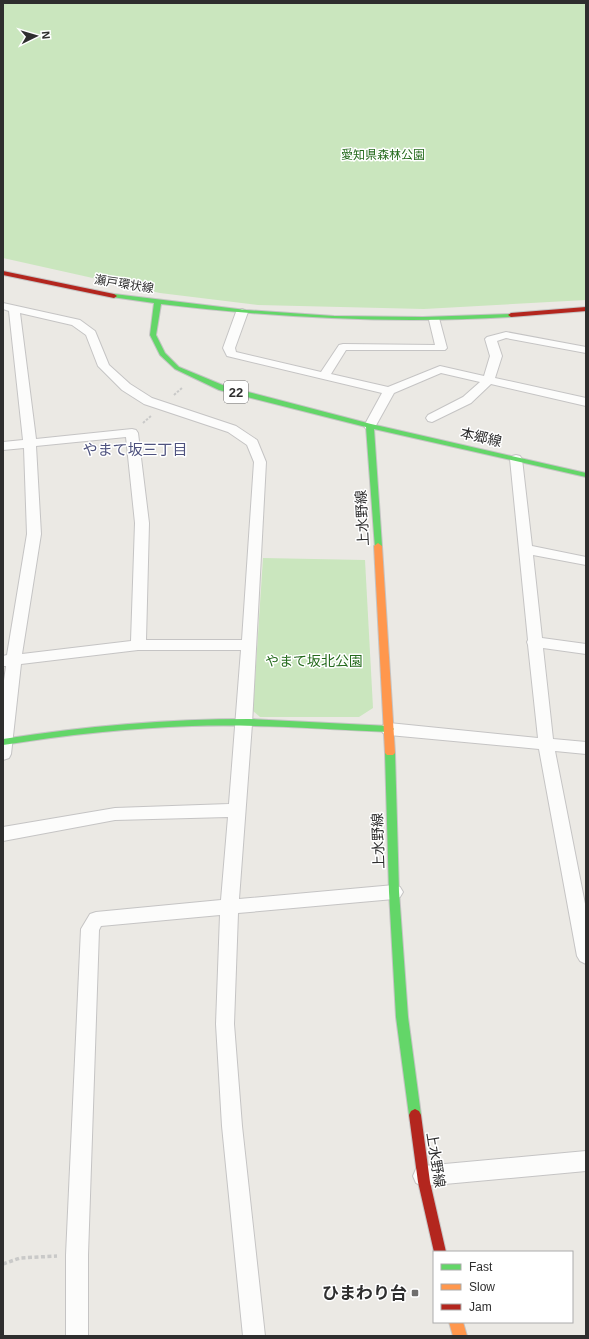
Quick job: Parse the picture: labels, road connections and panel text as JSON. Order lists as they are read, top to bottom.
{
  "streets": {
    "street": [
      "瀬戸環状線",
      "22",
      "本郷線",
      "上水野線"
    ]
  },
  "crossings": [
    ["瀬戸環状線", "本郷線"],
    ["瀬戸環状線", "上水野線"],
    ["本郷線", "上水野線"]
  ],
  "districts": ["やまて坂三丁目"],
  "parks": ["愛知県森林公園", "やまて坂北公園"],
  "places": {
    "transit": ["ひまわり台"]
  },
  "legend": ["Fast", "Slow", "Jam"],
  "north": "right"
}
